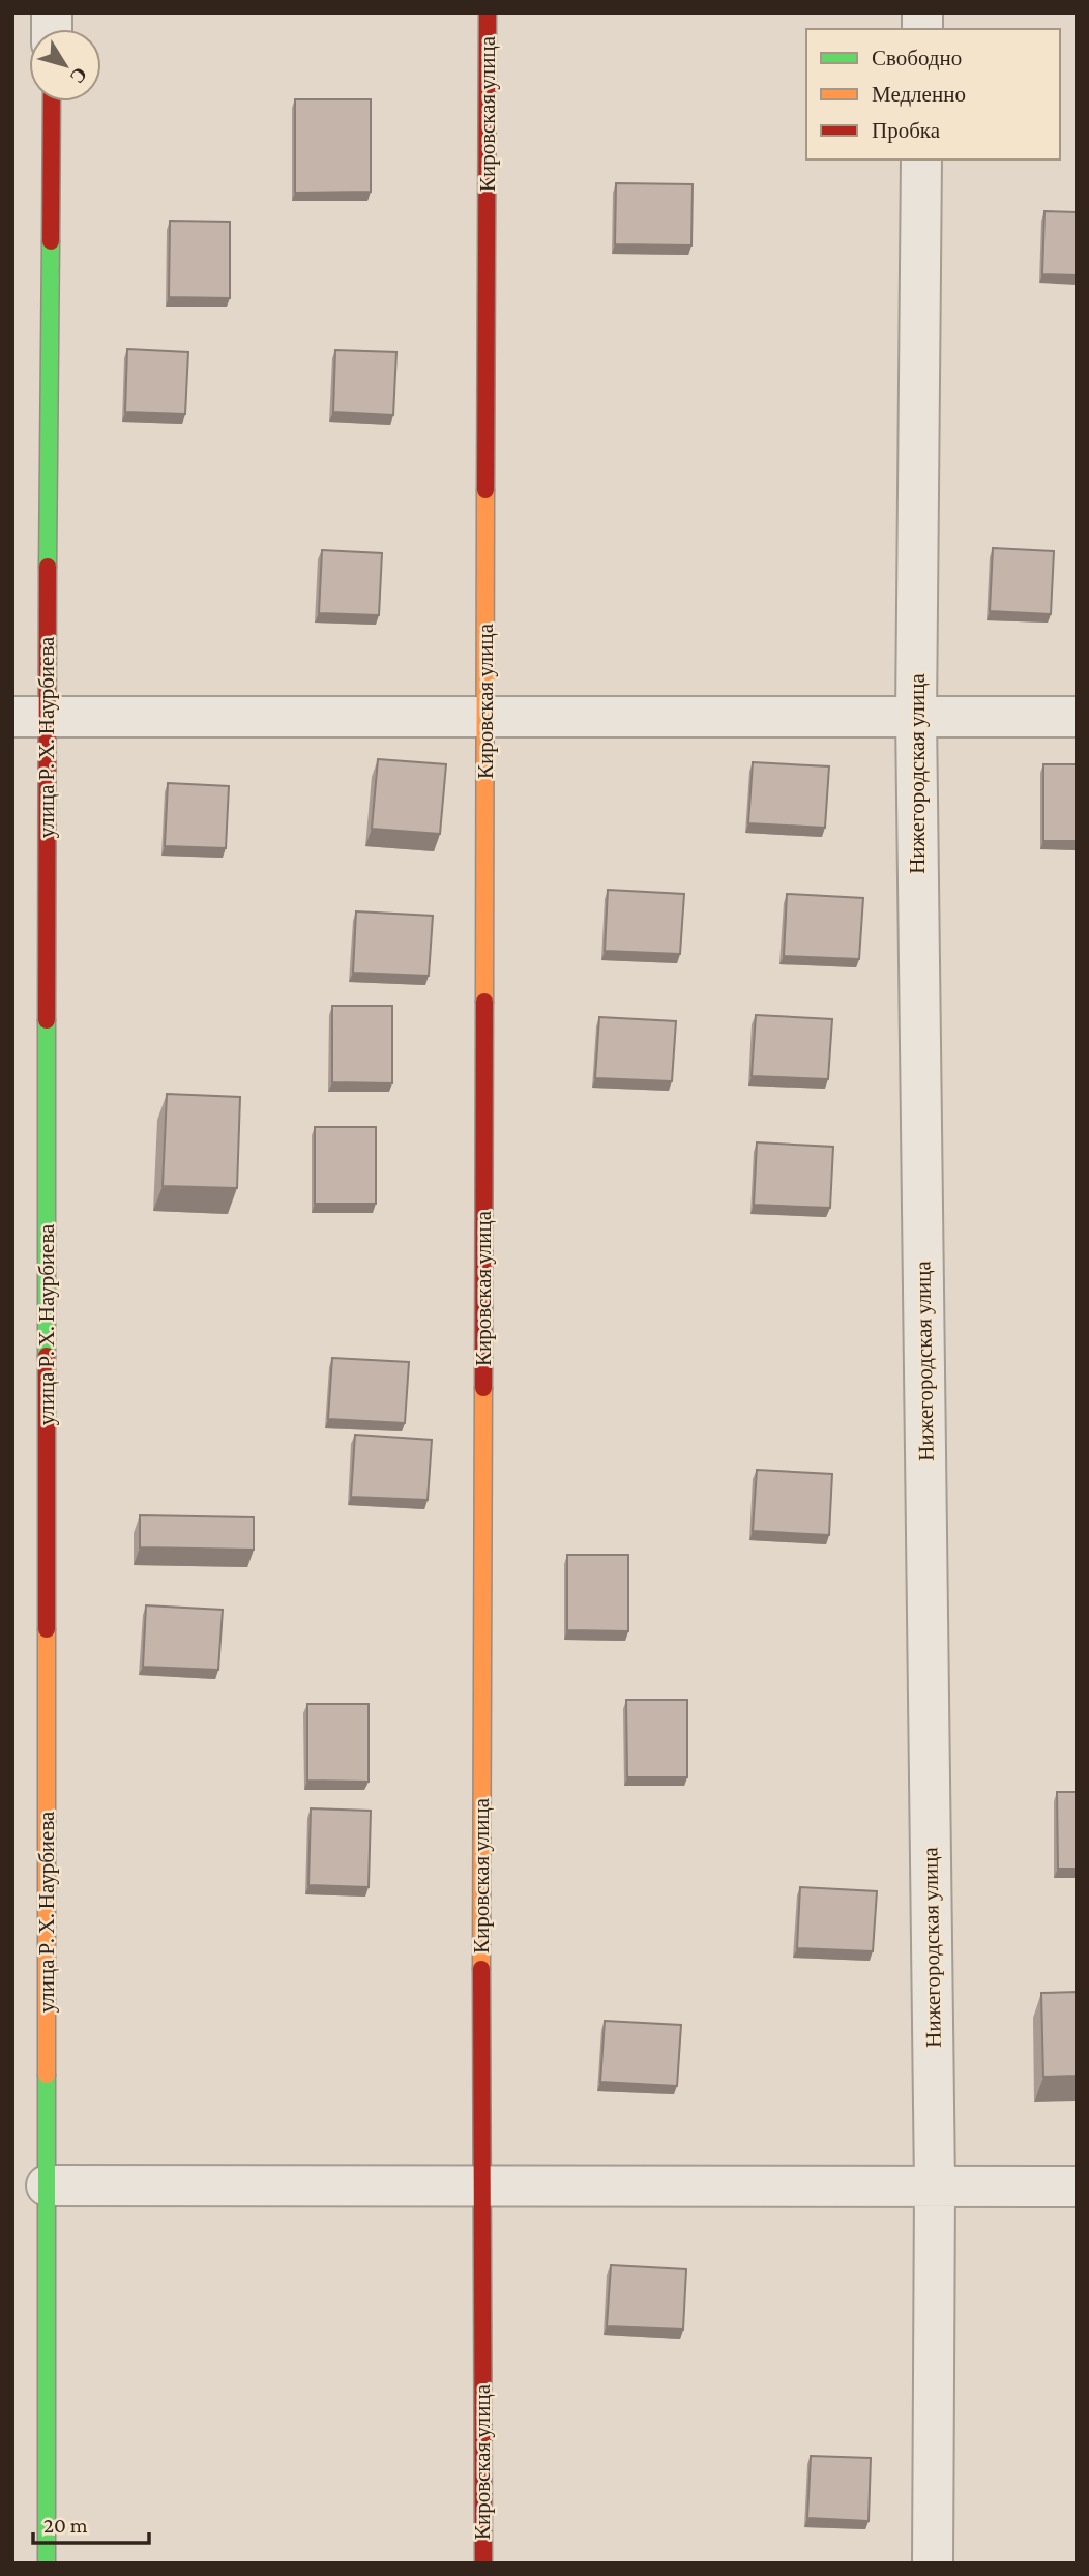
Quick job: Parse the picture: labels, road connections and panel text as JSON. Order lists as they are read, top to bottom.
{
  "streets": {
    "street": ["Кировская улица", "улица Р. Х. Наурбиева", "Нижегородская улица"]
  },
  "legend": ["Свободно", "Медленно", "Пробка"],
  "scale_bar": "20 m",
  "north": "bottom right"
}
